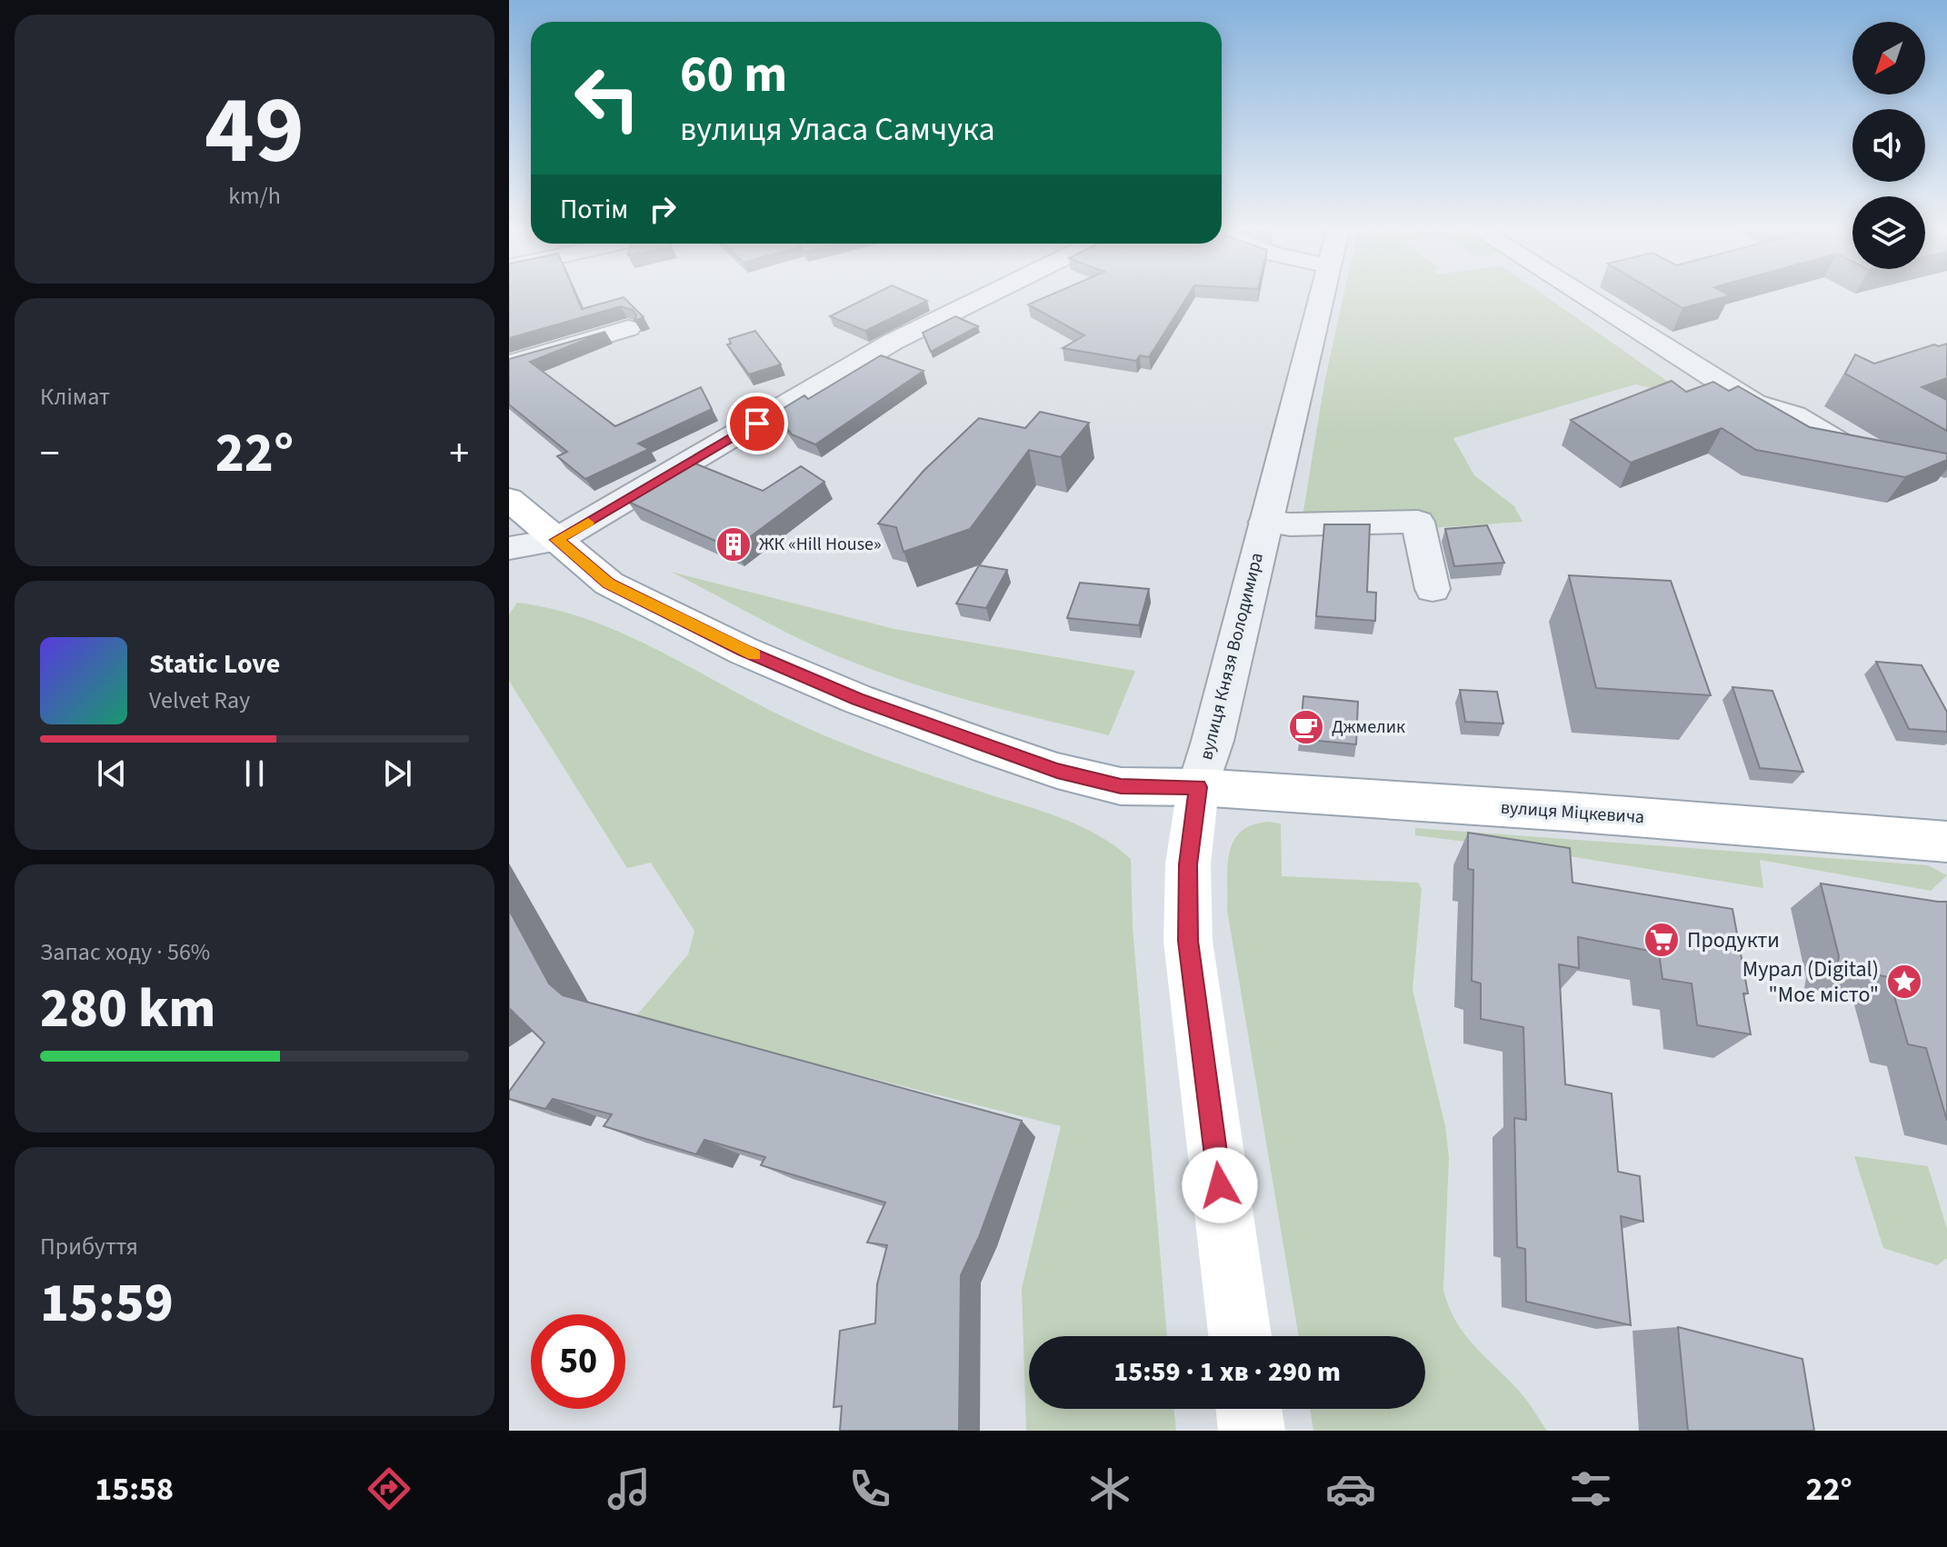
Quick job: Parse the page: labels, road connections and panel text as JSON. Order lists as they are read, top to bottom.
{
  "streets": {
    "main road": ["вулиця Князя Володимира", "вулиця Міцкевича"]
  },
  "crossings": [
    ["вулиця Князя Володимира", "вулиця Міцкевича"]
  ],
  "places": {
    "building": ["ЖК «Hill House»"],
    "cafe": ["Джмелик"],
    "supermarket": ["Продукти"],
    "place": ["Мурал (Digital) \"Моє місто\""]
  },
  "north": "bottom left",
  "page": {
    "tile": [
      ["49", "km/h"],
      "Клімат",
      ["Запас ходу · 56%", "280 km"],
      ["Прибуття", "15:59"]
    ],
    "turn": ["60 m", "вулиця Уласа Самчука"],
    "then": "Потім",
    "heat": ["−", "22°", "+"],
    "song": ["Static Love", "Velvet Ray"],
    "limit": "50",
    "trip": "15:59 · 1 хв · 290 m",
    "tabs": ["15:58", "22°"]
  }
}
